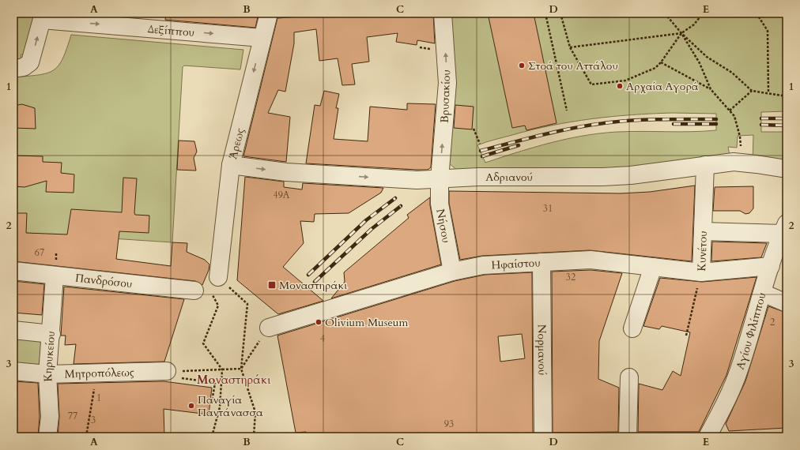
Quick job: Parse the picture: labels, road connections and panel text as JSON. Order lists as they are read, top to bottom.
{
  "streets": {
    "street": [
      "Δεξίππου",
      "Βρυσακίου",
      "Άρεως",
      "Αδριανού",
      "Νήσου",
      "Κυνέτου",
      "Ηφαίστου",
      "Πανδρόσου",
      "Αγίου Φιλίππου",
      "Νορμανού",
      "Κηρυκείου",
      "Μητροπόλεως"
    ]
  },
  "crossings": [
    ["Δεξίππου", "Άρεως"],
    ["Βρυσακίου", "Αδριανού"],
    ["Βρυσακίου", "Νήσου"],
    ["Άρεως", "Αδριανού"],
    ["Αδριανού", "Νήσου"],
    ["Αδριανού", "Κυνέτου"],
    ["Νήσου", "Ηφαίστου"],
    ["Κυνέτου", "Ηφαίστου"],
    ["Ηφαίστου", "Αγίου Φιλίππου"],
    ["Ηφαίστου", "Νορμανού"],
    ["Πανδρόσου", "Κηρυκείου"],
    ["Κηρυκείου", "Μητροπόλεως"]
  ],
  "one_way": [
    "Δεξίππου",
    "Βρυσακίου",
    "Άρεως",
    "Αδριανού"
  ],
  "districts": ["Μοναστηράκι"],
  "places": {
    "other": [
      "Στοά του Αττάλου",
      "Αρχαία Αγορά",
      "Olivium Museum",
      "Παναγία Παντάνασσα"
    ],
    "transit": ["Μοναστηράκι"]
  },
  "house_numbers": [
    "49Α",
    "31",
    "67",
    "32",
    "2",
    "4",
    "1",
    "77",
    "3",
    "93"
  ],
  "grid": {
    "columns": [
      "A",
      "B",
      "C",
      "D",
      "E"
    ],
    "rows": ["1", "2", "3"]
  }
}
